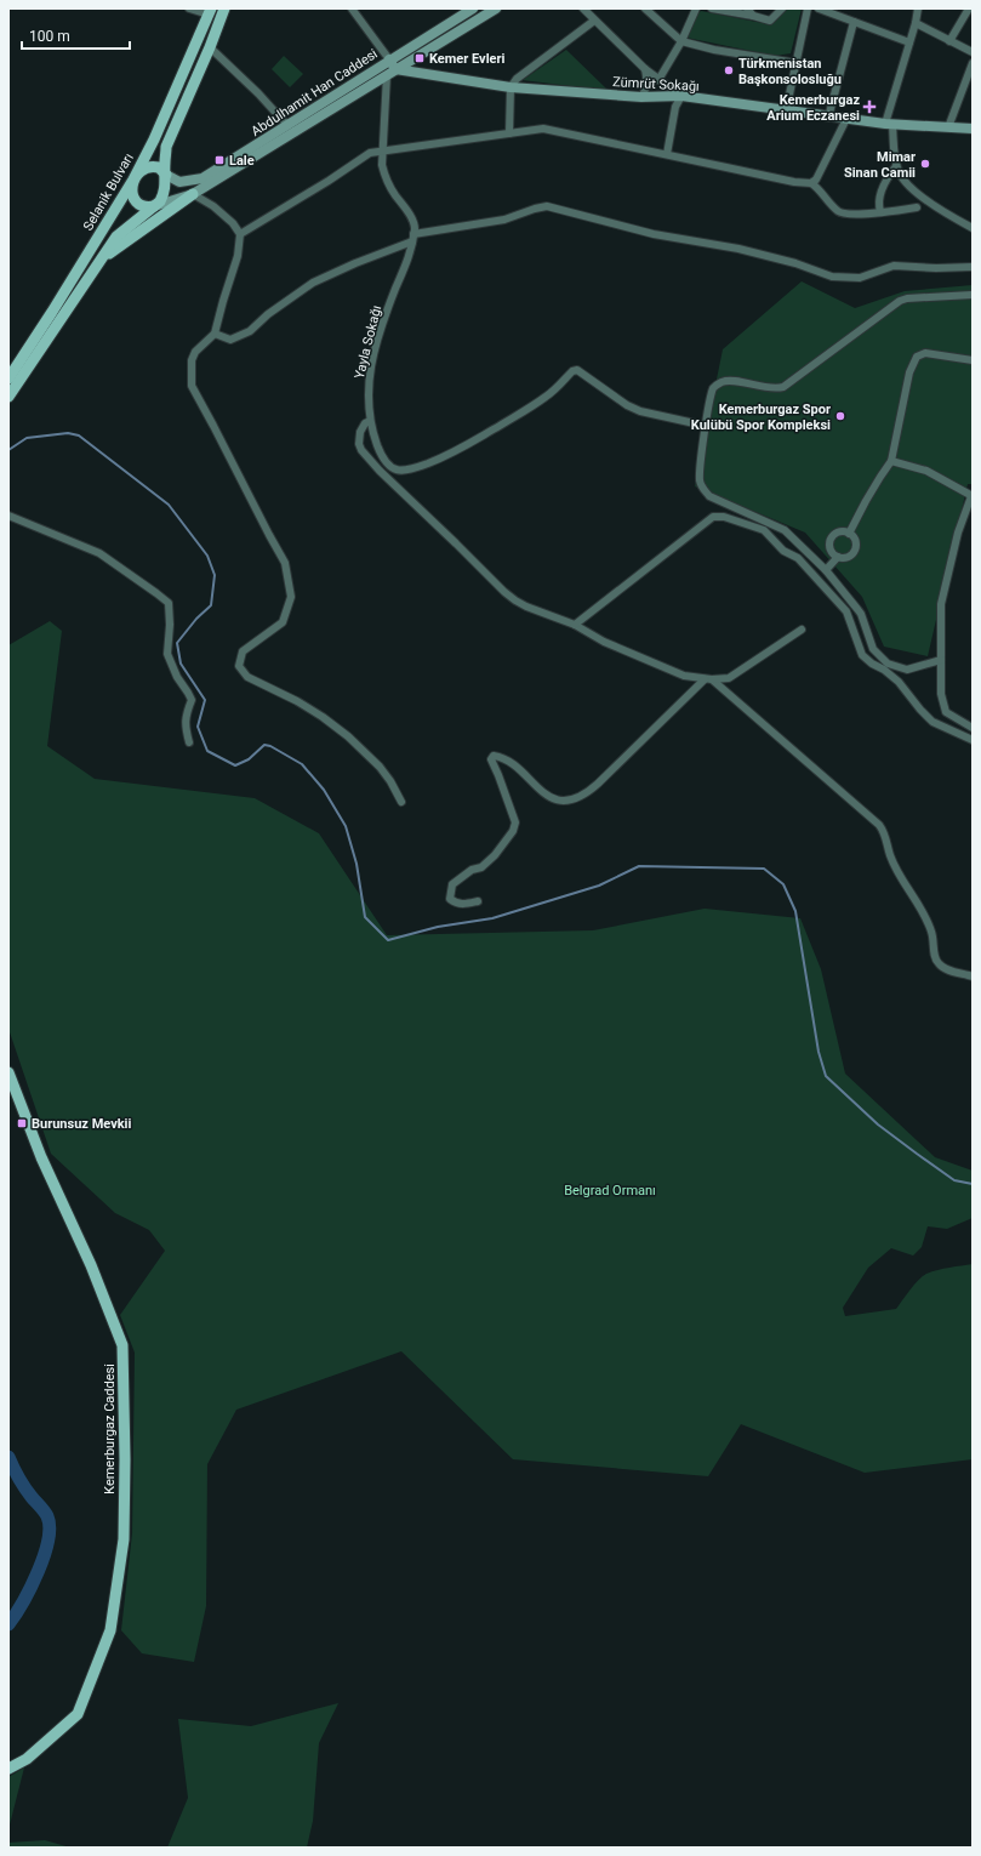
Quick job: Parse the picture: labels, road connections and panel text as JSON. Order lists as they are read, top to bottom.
{
  "streets": {
    "main road": [
      "Zümrüt Sokağı",
      "Abdulhamit Han Caddesi",
      "Selanik Bulvarı",
      "Kemerburgaz Caddesi"
    ],
    "street": ["Yayla Sokağı"]
  },
  "crossings": [
    ["Abdulhamit Han Caddesi", "Selanik Bulvarı"]
  ],
  "parks": ["Belgrad Ormanı"],
  "places": {
    "transit": ["Kemer Evleri", "Lale", "Burunsuz Mevkii"],
    "other": ["Türkmenistan Başkonsolosluğu", "Mimar Sinan Camii", "Kemerburgaz Spor Kulübü Spor Kompleksi"],
    "health": ["Kemerburgaz Arium Eczanesi"]
  },
  "scale_bar": "100 m"
}
